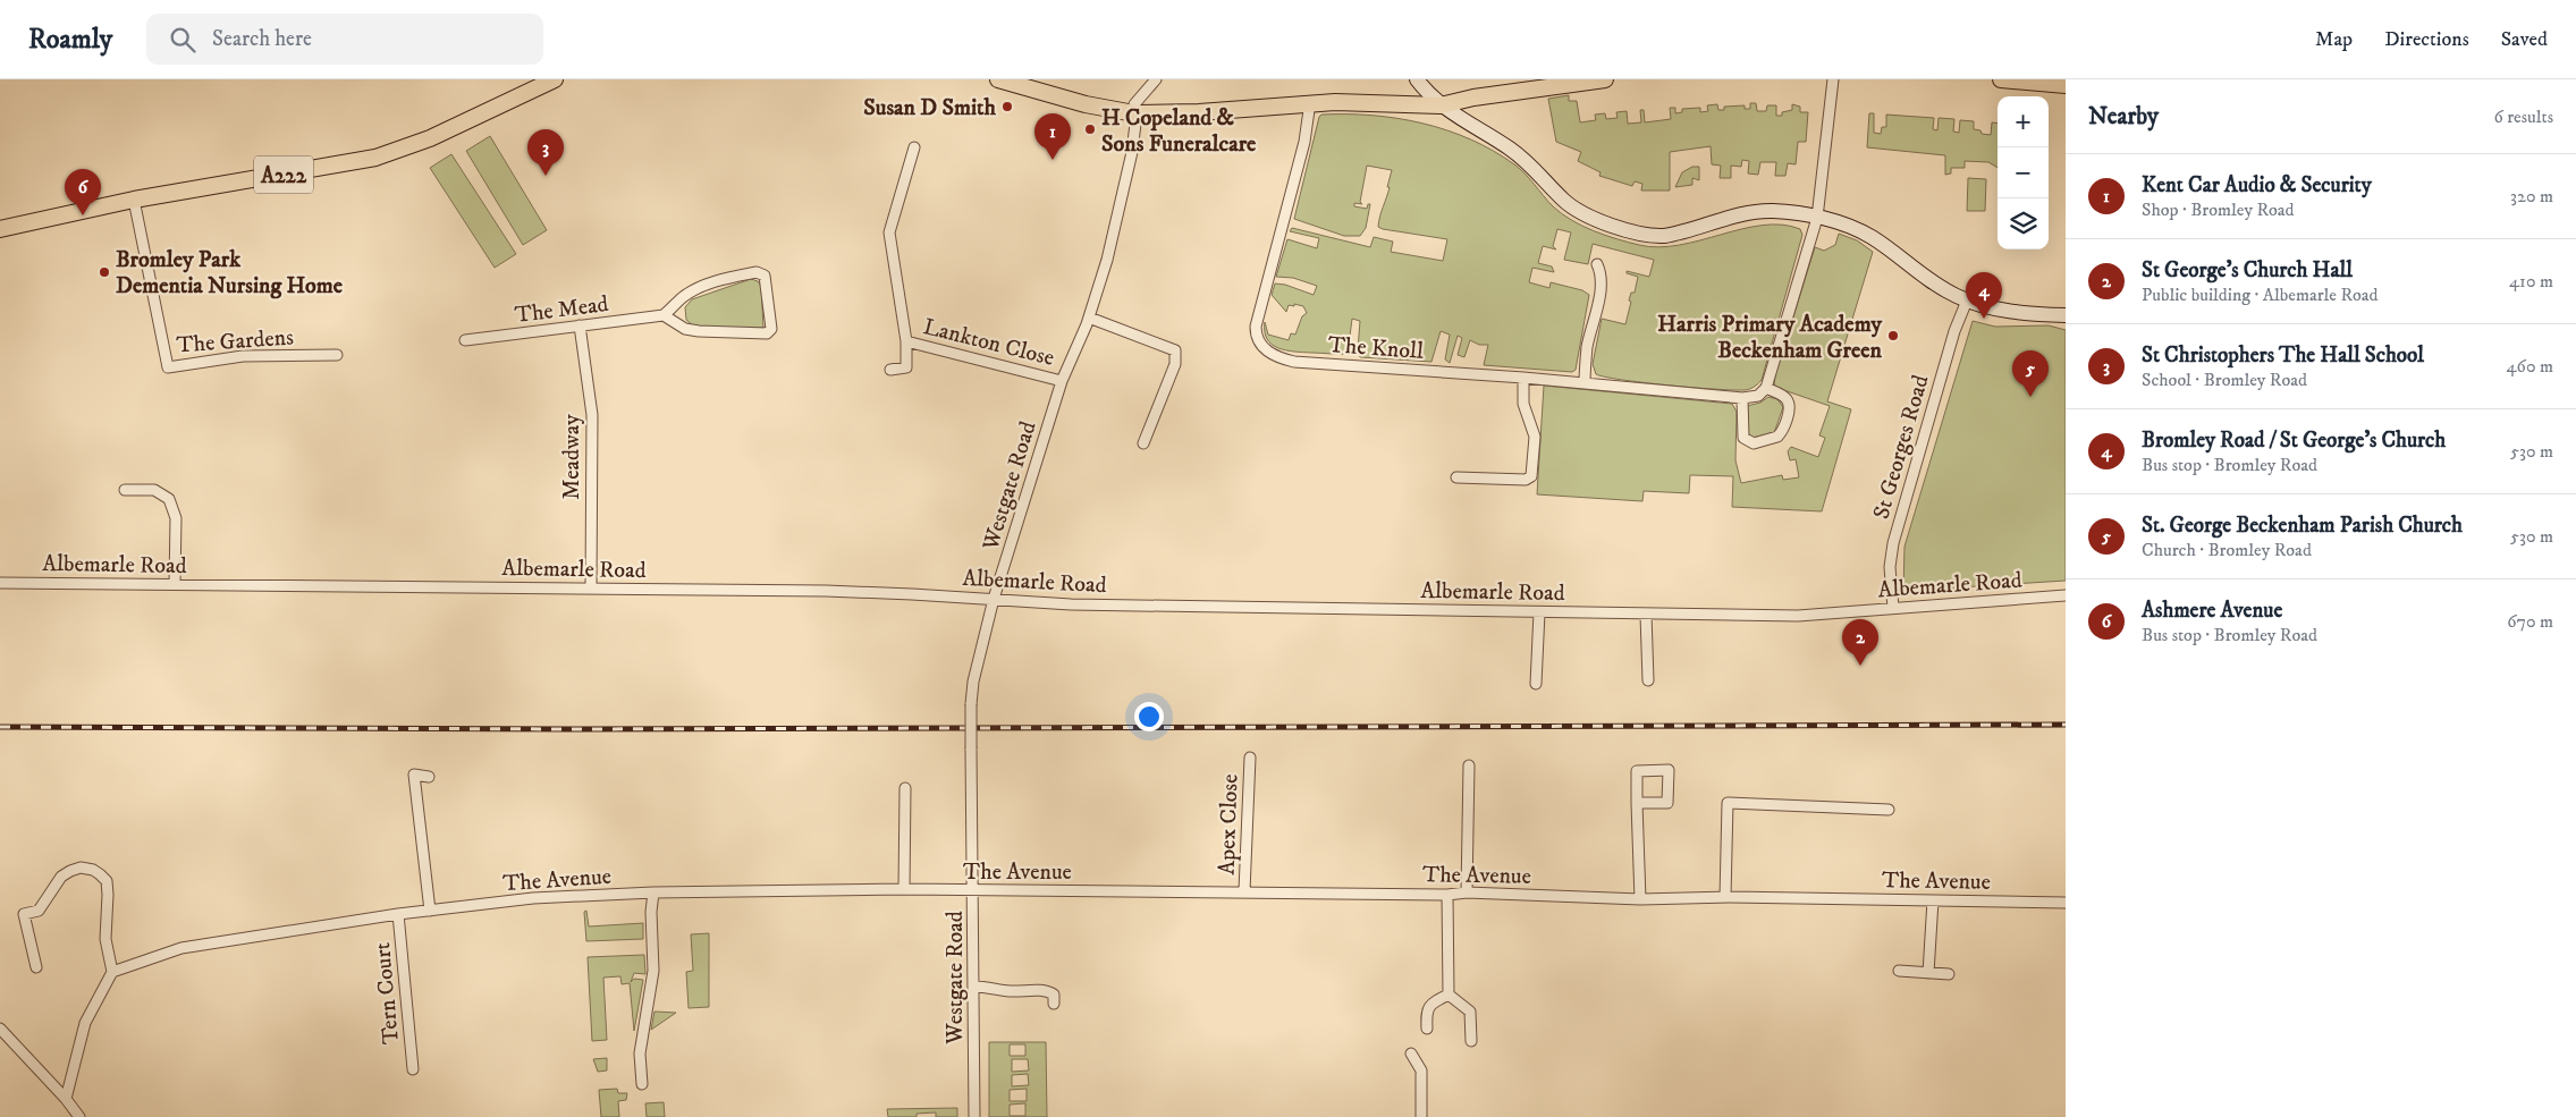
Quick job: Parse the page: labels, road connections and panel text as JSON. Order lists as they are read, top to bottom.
{
  "streets": {
    "main road": ["A222"],
    "street": [
      "The Mead",
      "The Gardens",
      "Lankton Close",
      "The Knoll",
      "St Georges Road",
      "Meadway",
      "Westgate Road",
      "Albemarle Road",
      "Apex Close",
      "The Avenue",
      "Tern Court"
    ]
  },
  "crossings": [
    ["A222", "The Gardens"],
    ["The Mead", "Meadway"],
    ["Lankton Close", "Westgate Road"],
    ["St Georges Road", "Albemarle Road"],
    ["Meadway", "Albemarle Road"],
    ["Westgate Road", "Albemarle Road"],
    ["Westgate Road", "The Avenue"],
    ["Apex Close", "The Avenue"],
    ["The Avenue", "Tern Court"]
  ],
  "places": [
    "Susan D Smith",
    "H Copeland & Sons Funeralcare",
    "Bromley Park Dementia Nursing Home",
    "Harris Primary Academy Beckenham Green"
  ],
  "page": {
    "header": "Roamly",
    "search": "Search here",
    "nav": ["Map", "Directions", "Saved"],
    "heading": ["Nearby", "6 results"],
    "map_buttons": ["+", "−"],
    "pins": [
      "1",
      "3",
      "6",
      "4",
      "5",
      "2"
    ],
    "list": [
      {
        "mark": "1",
        "name": "Kent Car Audio & Security",
        "note": "Shop · Bromley Road",
        "value": "320 m"
      },
      {
        "mark": "2",
        "name": "St George's Church Hall",
        "note": "Public building · Albemarle Road",
        "value": "410 m"
      },
      {
        "mark": "3",
        "name": "St Christophers The Hall School",
        "note": "School · Bromley Road",
        "value": "460 m"
      },
      {
        "mark": "4",
        "name": "Bromley Road / St George's Church",
        "note": "Bus stop · Bromley Road",
        "value": "530 m"
      },
      {
        "mark": "5",
        "name": "St. George Beckenham Parish Church",
        "note": "Church · Bromley Road",
        "value": "530 m"
      },
      {
        "mark": "6",
        "name": "Ashmere Avenue",
        "note": "Bus stop · Bromley Road",
        "value": "670 m"
      }
    ]
  }
}
